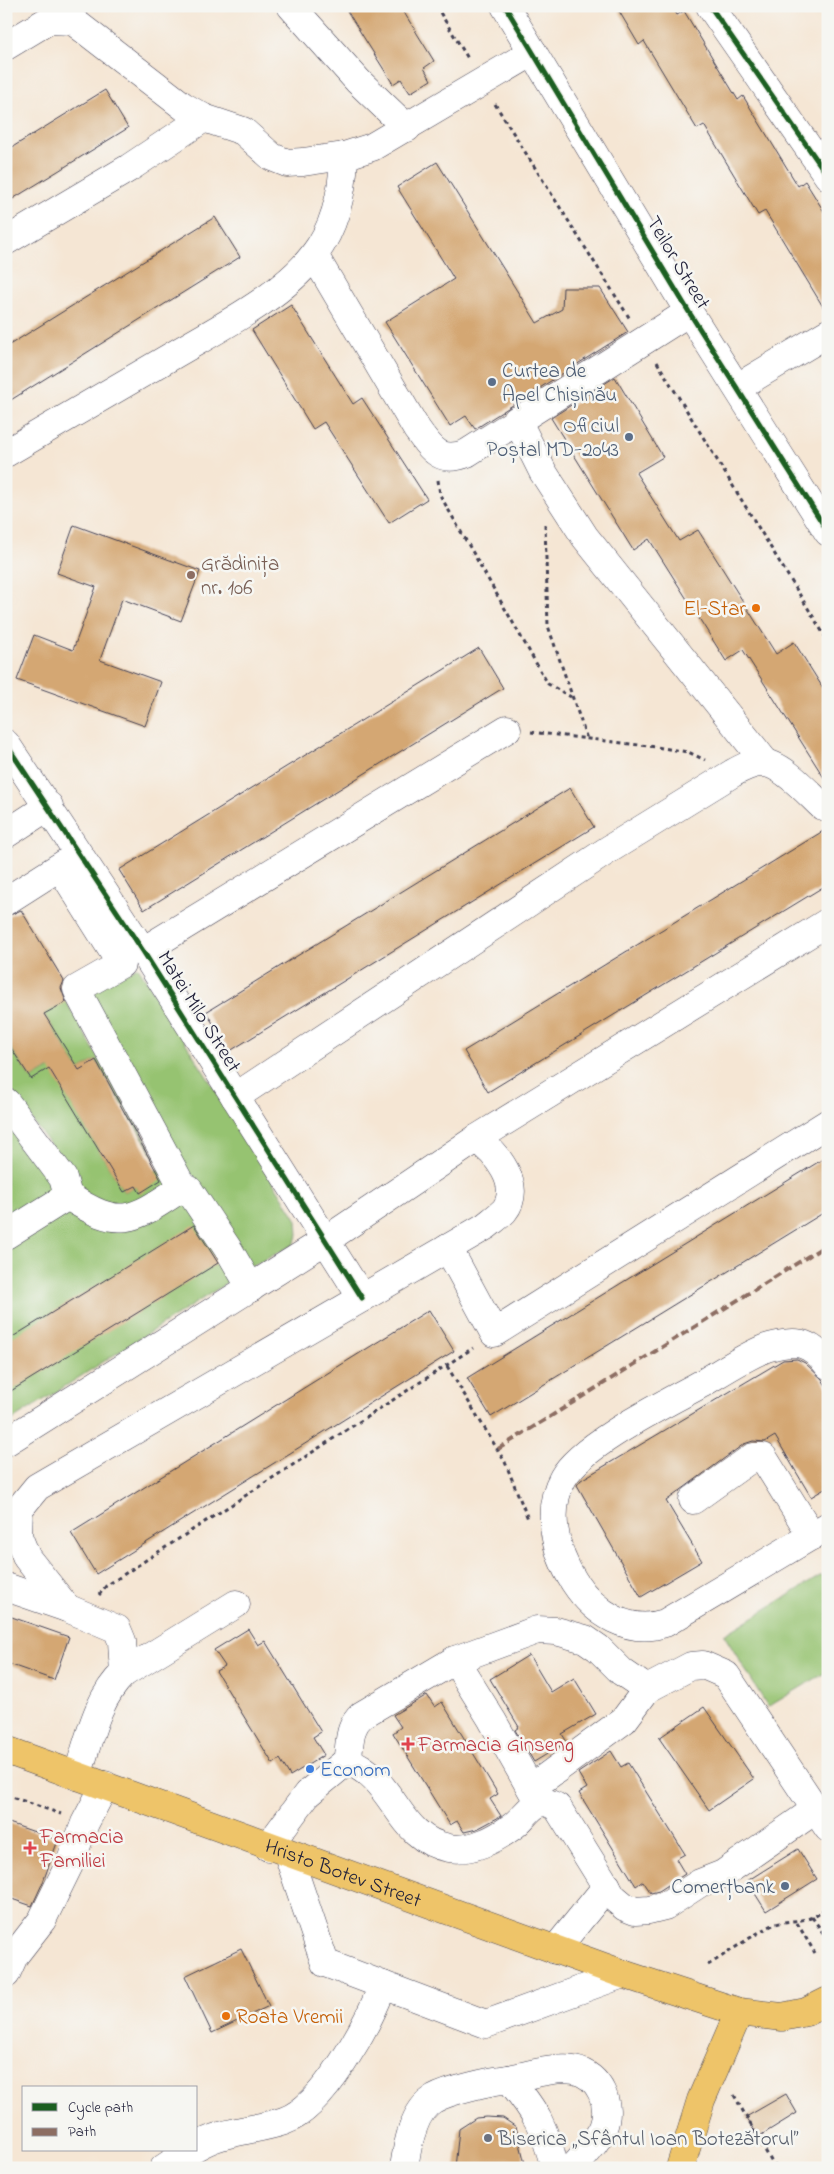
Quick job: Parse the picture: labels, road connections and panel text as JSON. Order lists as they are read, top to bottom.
{
  "streets": {
    "main road": ["Hristo Botev Street"],
    "street": ["Teilor Street", "Matei Milo Street"]
  },
  "places": {
    "other": [
      "Curtea de Apel Chișinău",
      "Oficiul Poștal MD-2043",
      "Grădinița nr. 106",
      "El-Star",
      "Econom",
      "Comerțbank",
      "Roata Vremii",
      "Biserica „Sfântul Ioan Botezătorul”"
    ],
    "health": ["Farmacia Ginseng", "Farmacia Familiei"]
  },
  "legend": ["Cycle path", "Path"]
}
